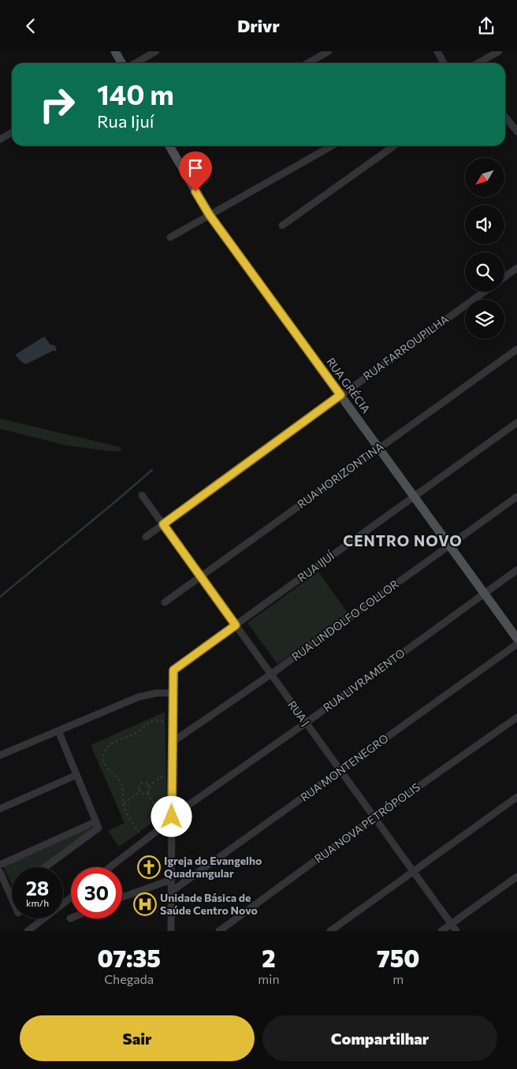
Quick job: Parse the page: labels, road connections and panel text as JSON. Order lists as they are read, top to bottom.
{
  "streets": {
    "main road": ["RUA GRÉCIA"],
    "street": [
      "RUA FARROUPILHA",
      "RUA HORIZONTINA",
      "RUA IJUÍ",
      "RUA LINDOLFO COLLOR",
      "RUA LIVRAMENTO",
      "RUA J",
      "RUA MONTENEGRO",
      "RUA NOVA PETRÓPOLIS"
    ]
  },
  "crossings": [
    ["RUA FARROUPILHA", "RUA GRÉCIA"],
    ["RUA FARROUPILHA", "RUA J"],
    ["RUA GRÉCIA", "RUA HORIZONTINA"],
    ["RUA GRÉCIA", "RUA IJUÍ"],
    ["RUA GRÉCIA", "RUA LINDOLFO COLLOR"],
    ["RUA GRÉCIA", "RUA LIVRAMENTO"],
    ["RUA HORIZONTINA", "RUA J"],
    ["RUA IJUÍ", "RUA J"],
    ["RUA LINDOLFO COLLOR", "RUA J"],
    ["RUA LIVRAMENTO", "RUA J"],
    ["RUA J", "RUA MONTENEGRO"],
    ["RUA J", "RUA NOVA PETRÓPOLIS"]
  ],
  "districts": ["CENTRO NOVO"],
  "places": {
    "church": ["Igreja do Evangelho Quadrangular"],
    "hospital": ["Unidade Básica de Saúde Centro Novo"]
  },
  "north": "bottom left",
  "page": {
    "header": "Drivr",
    "turn": ["140 m", "Rua Ijuí"],
    "speed": "28 km/h",
    "limit": "30",
    "eta": [
      "07:35",
      "Chegada",
      "2",
      "min",
      "750",
      "m"
    ],
    "buttons": ["Sair", "Compartilhar"]
  }
}
